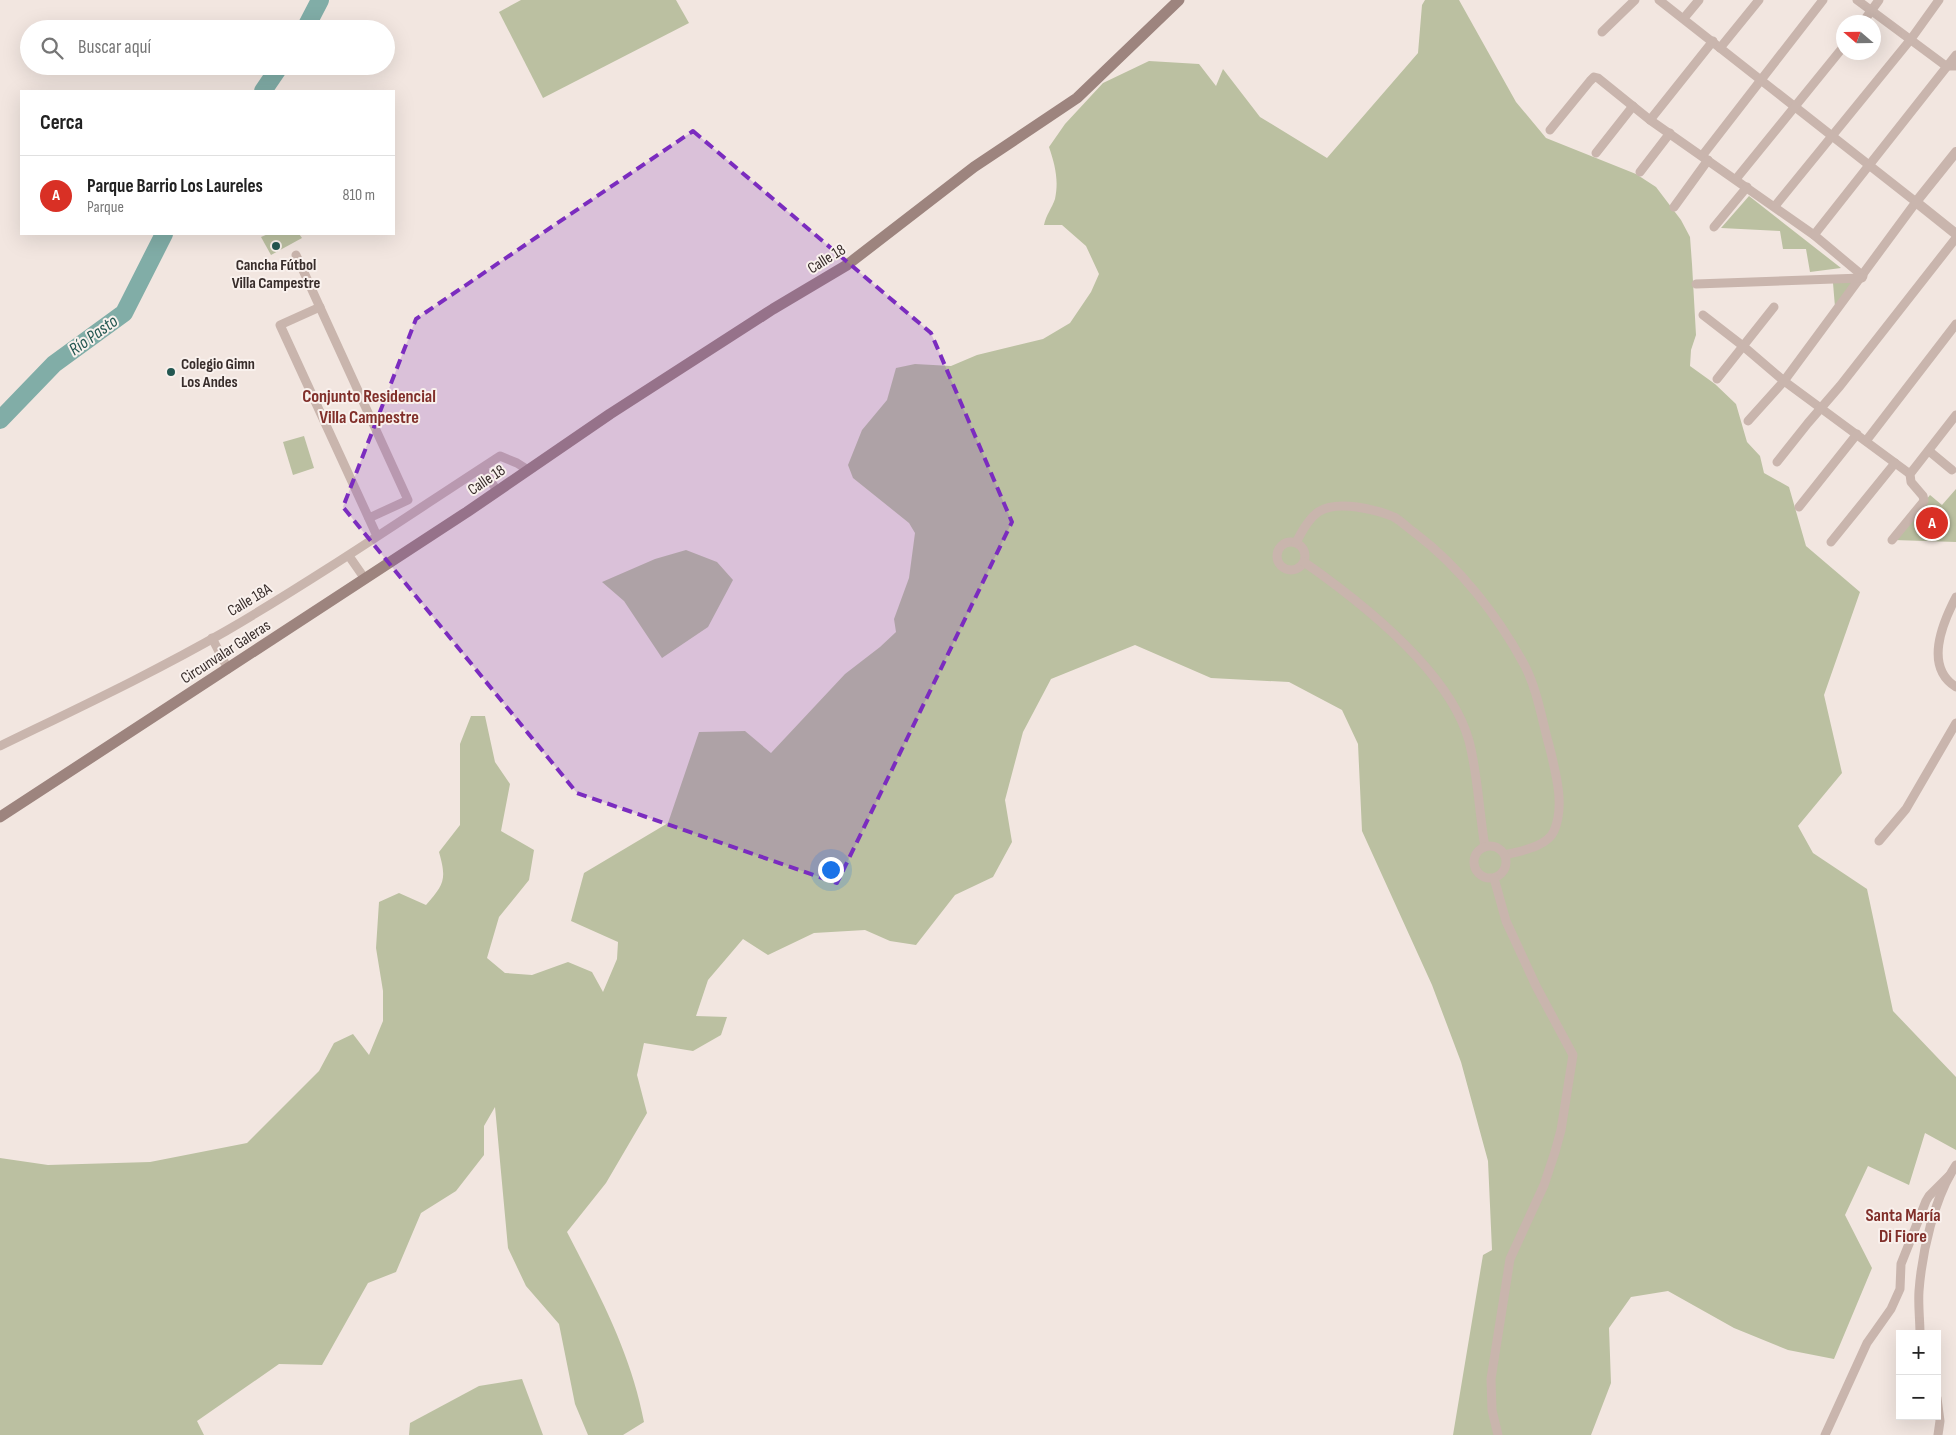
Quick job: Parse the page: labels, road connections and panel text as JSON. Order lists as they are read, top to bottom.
{
  "streets": {
    "main road": ["Calle 18", "Circunvalar Galeras"],
    "street": ["Calle 18A"]
  },
  "crossings": [
    ["Calle 18", "Calle 18A"],
    ["Calle 18", "Circunvalar Galeras"]
  ],
  "districts": ["Conjunto Residencial Villa Campestre", "Santa María Di Fiore"],
  "water": ["Río Pasto"],
  "places": ["Cancha Fútbol Villa Campestre", "Colegio Gimn Los Andes"],
  "north": "left",
  "page": {
    "search": "Buscar aquí",
    "heading": "Cerca",
    "list": [
      {
        "mark": "A",
        "name": "Parque Barrio Los Laureles",
        "note": "Parque",
        "value": "810 m"
      }
    ],
    "pins": "A",
    "map_buttons": ["+", "−"]
  }
}
